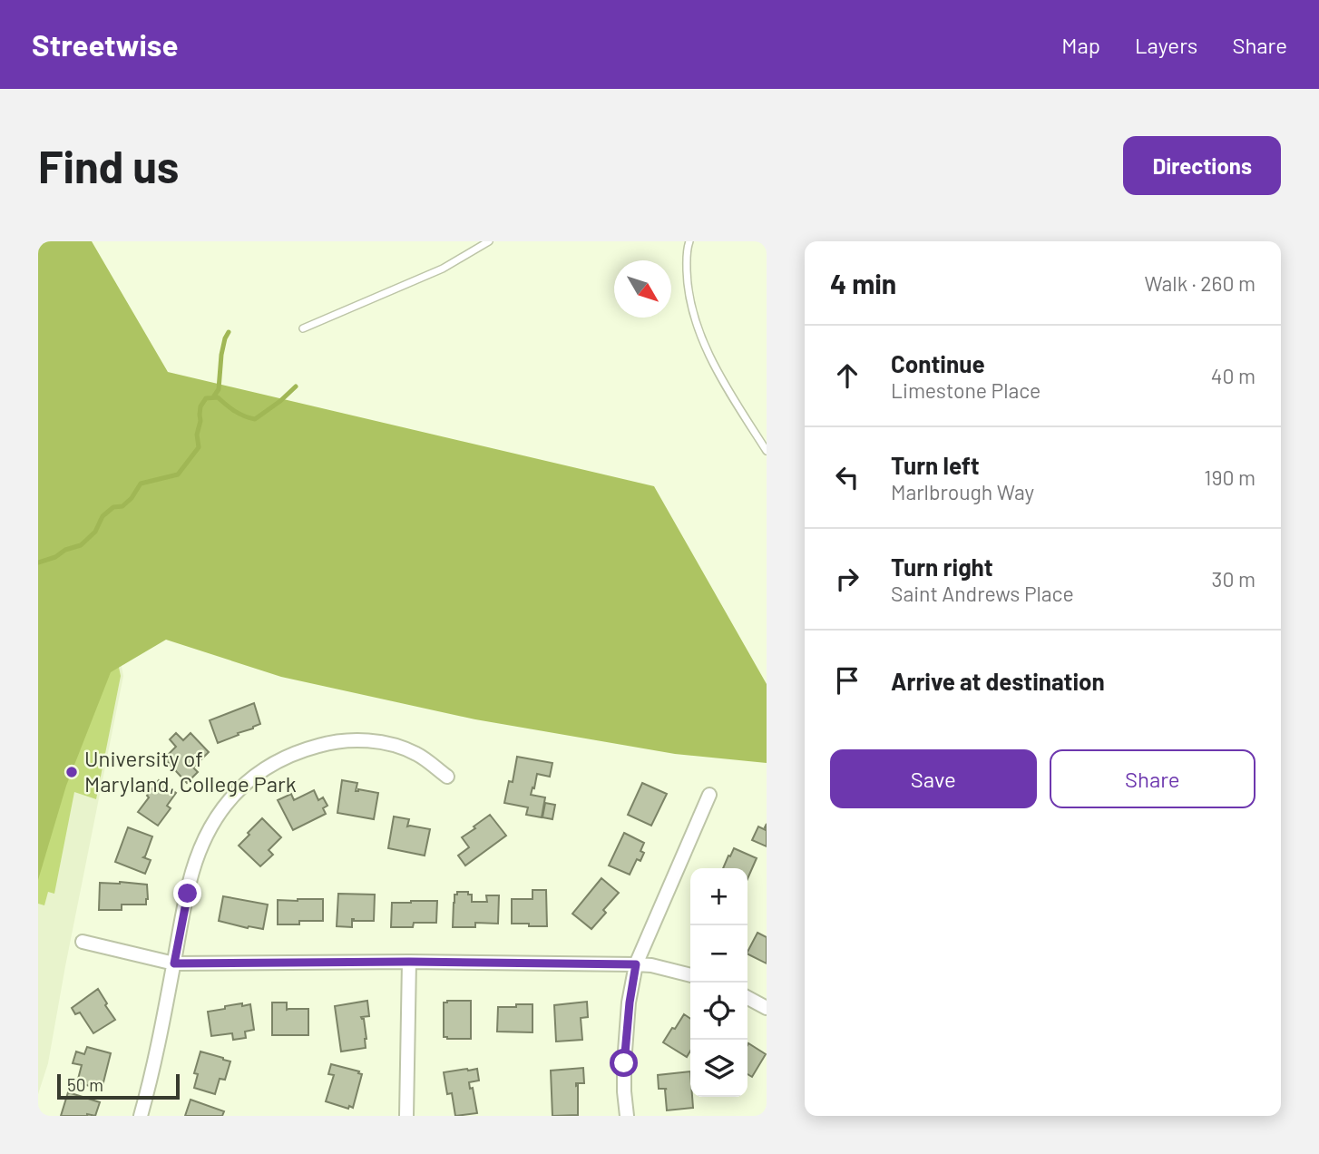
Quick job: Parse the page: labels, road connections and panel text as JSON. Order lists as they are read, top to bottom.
{
  "places": ["University of Maryland, College Park"],
  "scale_bar": "50 m",
  "north": "bottom right",
  "page": {
    "header": "Streetwise",
    "nav": ["Map", "Layers", "Share"],
    "buttons": [
      "Directions",
      ["Save", "Share"]
    ],
    "title": "Find us",
    "heading": ["4 min", "Walk · 260 m"],
    "list": [
      ["Continue", "Limestone Place", "40 m"],
      ["Turn left", "Marlbrough Way", "190 m"],
      ["Turn right", "Saint Andrews Place", "30 m"],
      "Arrive at destination"
    ],
    "map_buttons": ["+", "−"],
    "scale": "50 m"
  }
}
